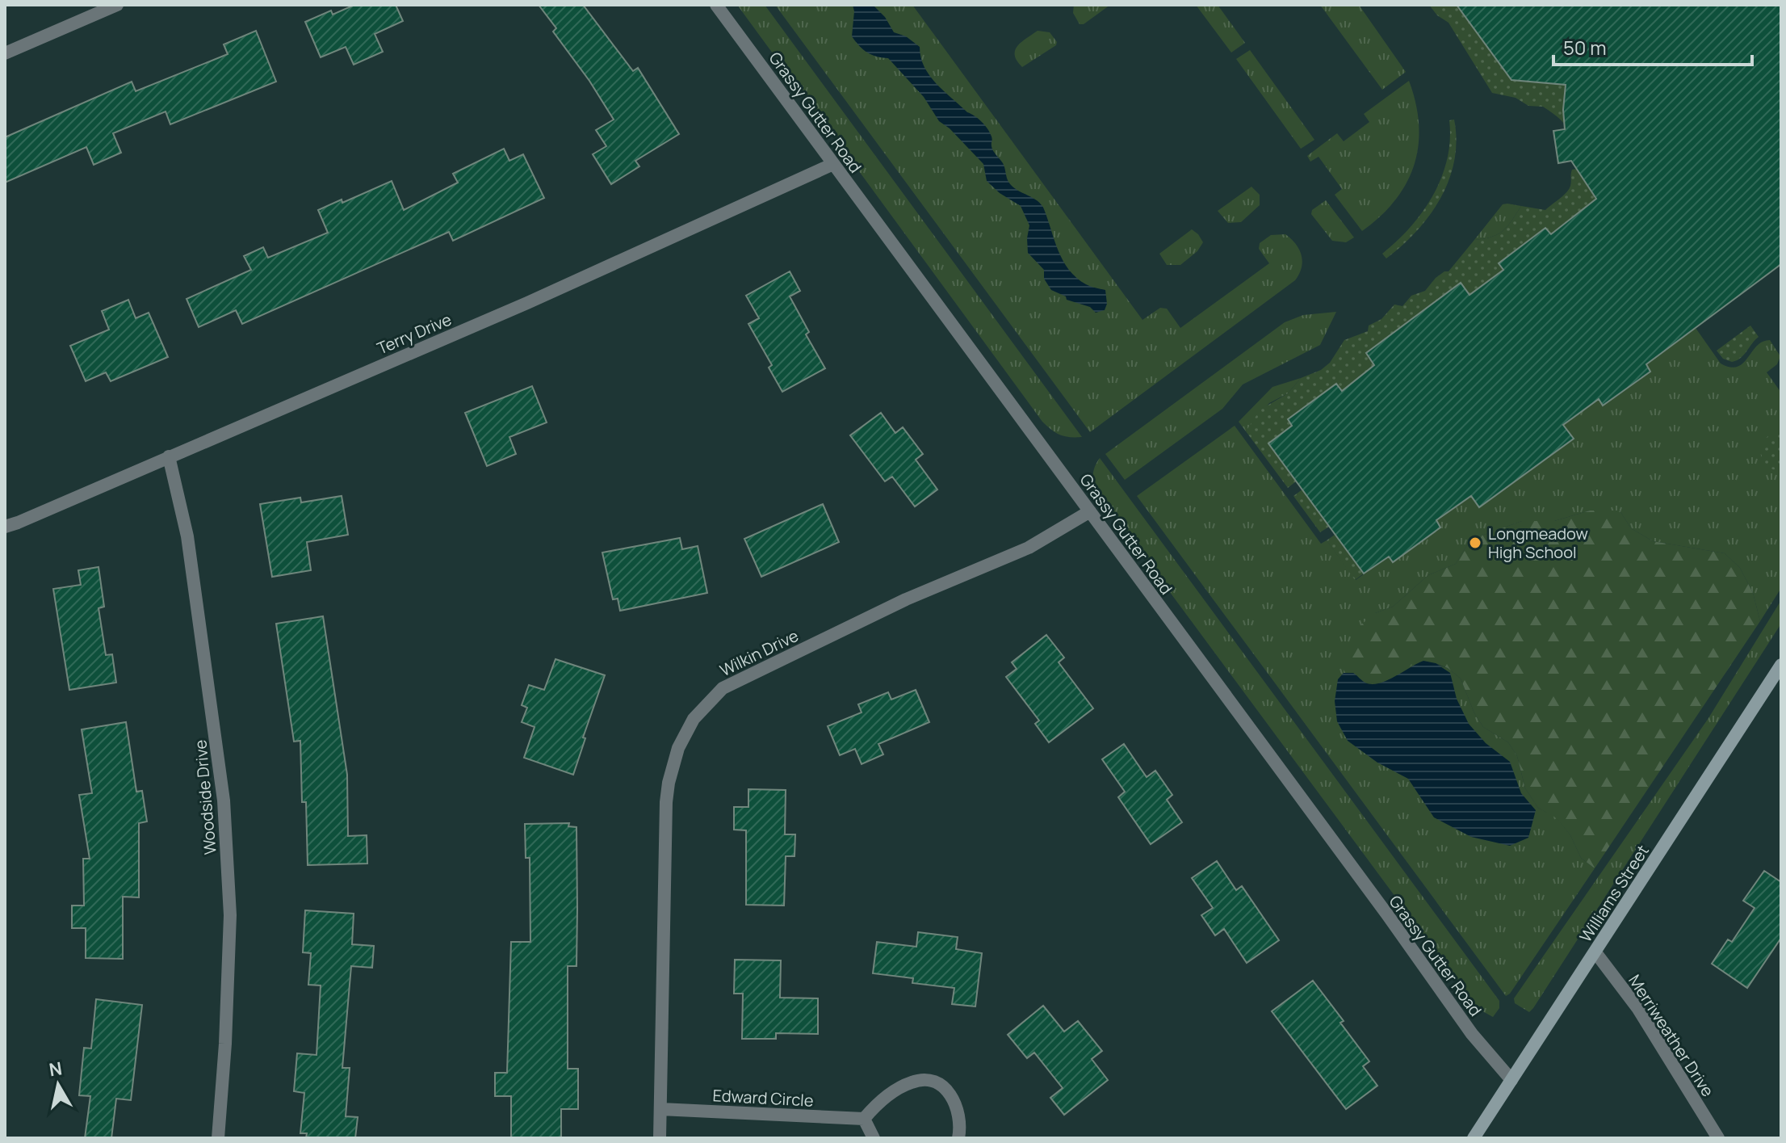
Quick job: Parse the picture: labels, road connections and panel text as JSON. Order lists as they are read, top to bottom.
{
  "streets": {
    "main road": ["Williams Street"],
    "street": [
      "Grassy Gutter Road",
      "Terry Drive",
      "Wilkin Drive",
      "Woodside Drive",
      "Merriweather Drive",
      "Edward Circle"
    ]
  },
  "crossings": [
    ["Grassy Gutter Road", "Terry Drive"],
    ["Grassy Gutter Road", "Wilkin Drive"],
    ["Grassy Gutter Road", "Williams Street"],
    ["Terry Drive", "Woodside Drive"],
    ["Wilkin Drive", "Edward Circle"],
    ["Williams Street", "Merriweather Drive"]
  ],
  "places": ["Longmeadow High School"],
  "scale_bar": "50 m",
  "north": "top"
}
